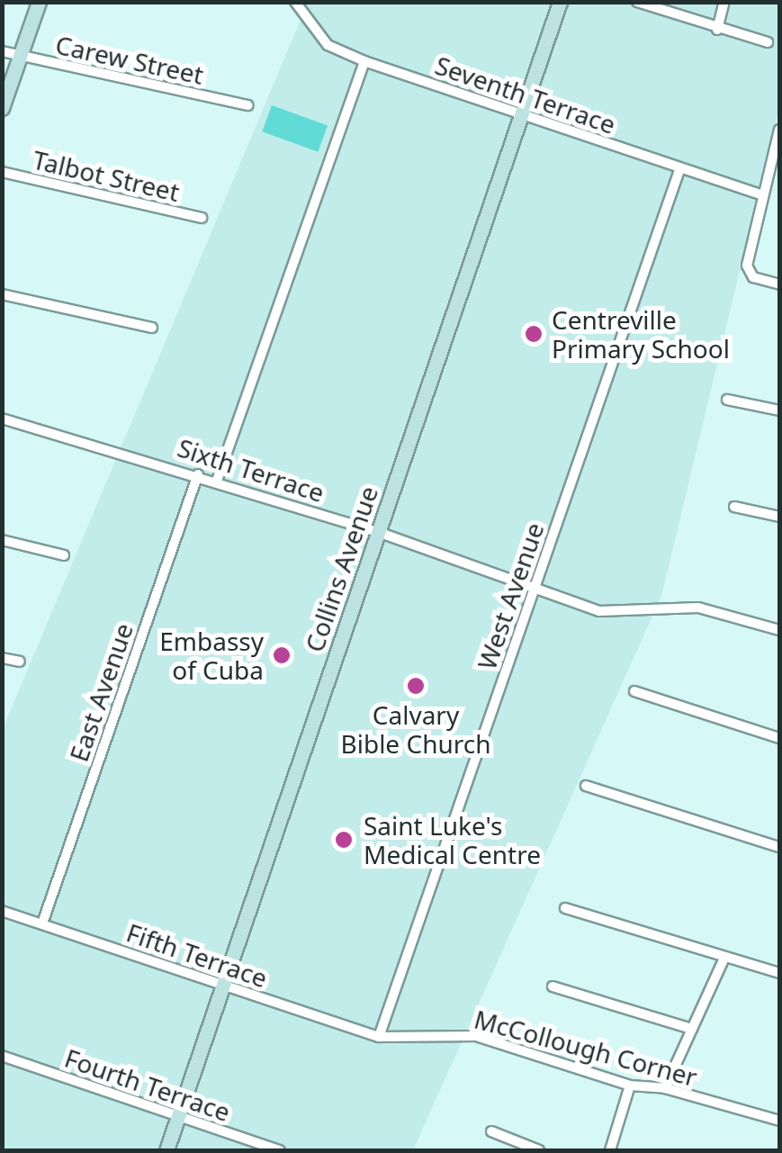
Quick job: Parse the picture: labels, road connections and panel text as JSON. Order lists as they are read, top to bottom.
{
  "streets": {
    "street": [
      "Carew Street",
      "Seventh Terrace",
      "Talbot Street",
      "Sixth Terrace",
      "Collins Avenue",
      "West Avenue",
      "East Avenue",
      "Fifth Terrace",
      "McCollough Corner",
      "Fourth Terrace"
    ]
  },
  "crossings": [
    ["Seventh Terrace", "Collins Avenue"],
    ["Seventh Terrace", "West Avenue"],
    ["Sixth Terrace", "Collins Avenue"],
    ["Sixth Terrace", "West Avenue"],
    ["Sixth Terrace", "East Avenue"],
    ["Collins Avenue", "Fifth Terrace"],
    ["Collins Avenue", "Fourth Terrace"],
    ["West Avenue", "Fifth Terrace"],
    ["West Avenue", "McCollough Corner"],
    ["East Avenue", "Fifth Terrace"],
    ["Fifth Terrace", "McCollough Corner"]
  ],
  "places": [
    "Centreville Primary School",
    "Embassy of Cuba",
    "Calvary Bible Church",
    "Saint Luke's Medical Centre"
  ]
}
